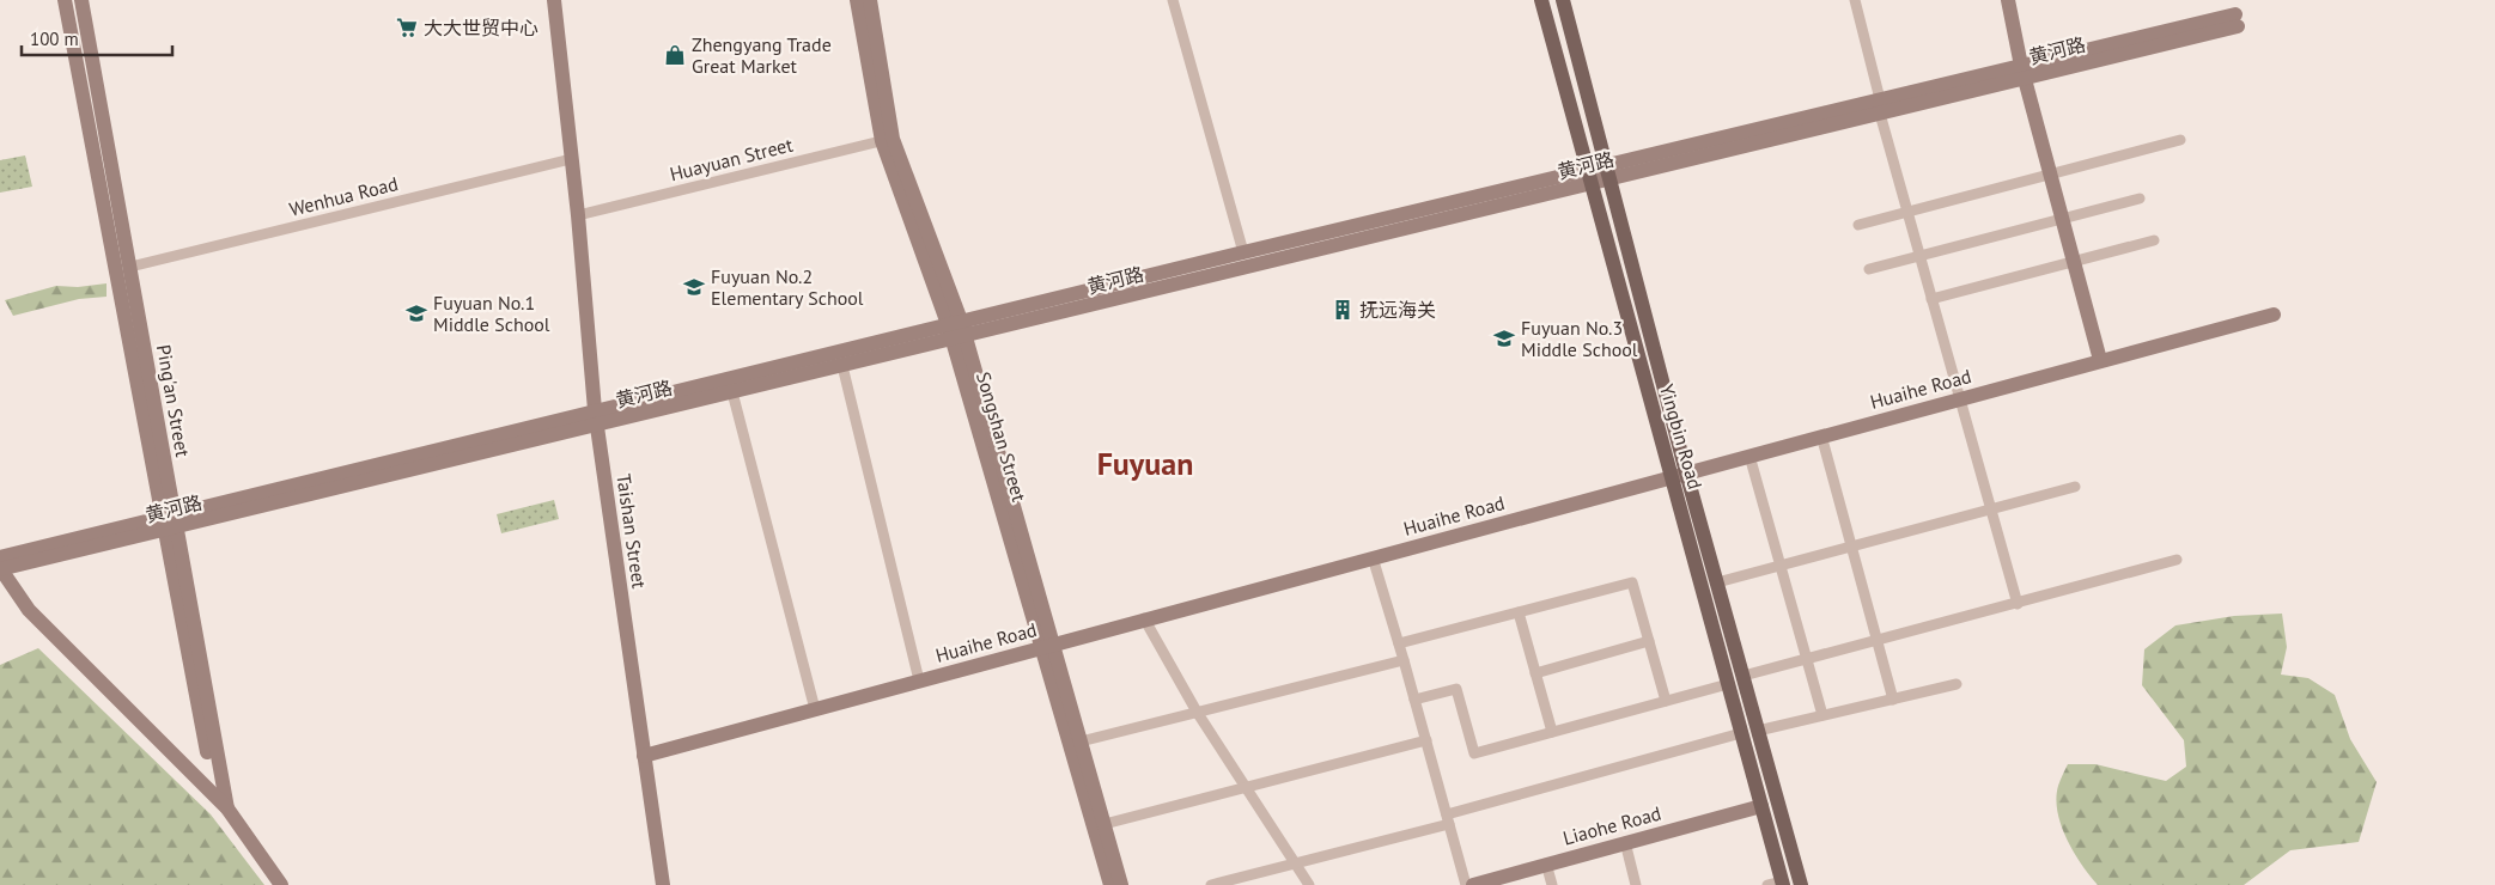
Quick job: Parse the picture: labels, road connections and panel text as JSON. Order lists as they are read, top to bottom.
{
  "streets": {
    "main road": [
      "黄河路",
      "Huaihe Road",
      "Ping'an Street",
      "Songshan Street",
      "Yingbin Road",
      "Taishan Street",
      "Liaohe Road"
    ],
    "street": ["Huayuan Street", "Wenhua Road"]
  },
  "crossings": [
    ["黄河路", "Ping'an Street"],
    ["黄河路", "Songshan Street"],
    ["黄河路", "Yingbin Road"],
    ["黄河路", "Taishan Street"],
    ["Huayuan Street", "Songshan Street"],
    ["Huayuan Street", "Taishan Street"],
    ["Wenhua Road", "Ping'an Street"],
    ["Wenhua Road", "Taishan Street"],
    ["Huaihe Road", "Songshan Street"],
    ["Huaihe Road", "Yingbin Road"],
    ["Huaihe Road", "Taishan Street"],
    ["Yingbin Road", "Liaohe Road"]
  ],
  "districts": ["Fuyuan"],
  "places": {
    "supermarket": ["大大世贸中心"],
    "shop": ["Zhengyang Trade Great Market"],
    "school or university": ["Fuyuan No.2 Elementary School", "Fuyuan No.1 Middle School", "Fuyuan No.3 Middle School"],
    "building": ["抚远海关"]
  },
  "scale_bar": "100 m"
}
